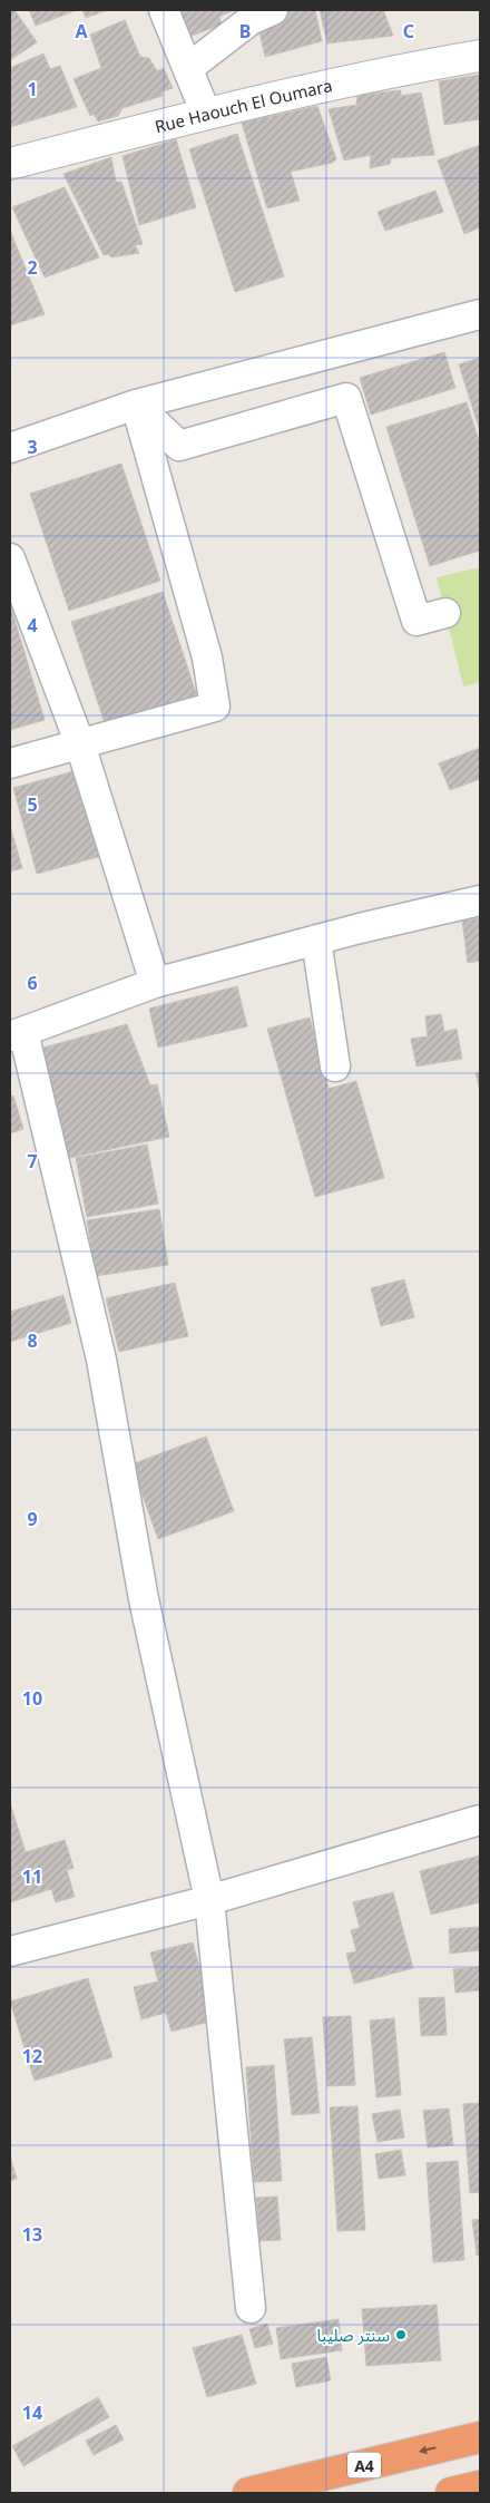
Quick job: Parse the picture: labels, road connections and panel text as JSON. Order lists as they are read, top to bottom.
{
  "streets": {
    "highway": ["A4"],
    "main road": ["Rue Haouch El Oumara"]
  },
  "places": ["سنتر صليبا"],
  "grid": {
    "columns": ["A", "B", "C"],
    "rows": [
      "1",
      "2",
      "3",
      "4",
      "5",
      "6",
      "7",
      "8",
      "9",
      "10",
      "11",
      "12",
      "13",
      "14"
    ]
  }
}
